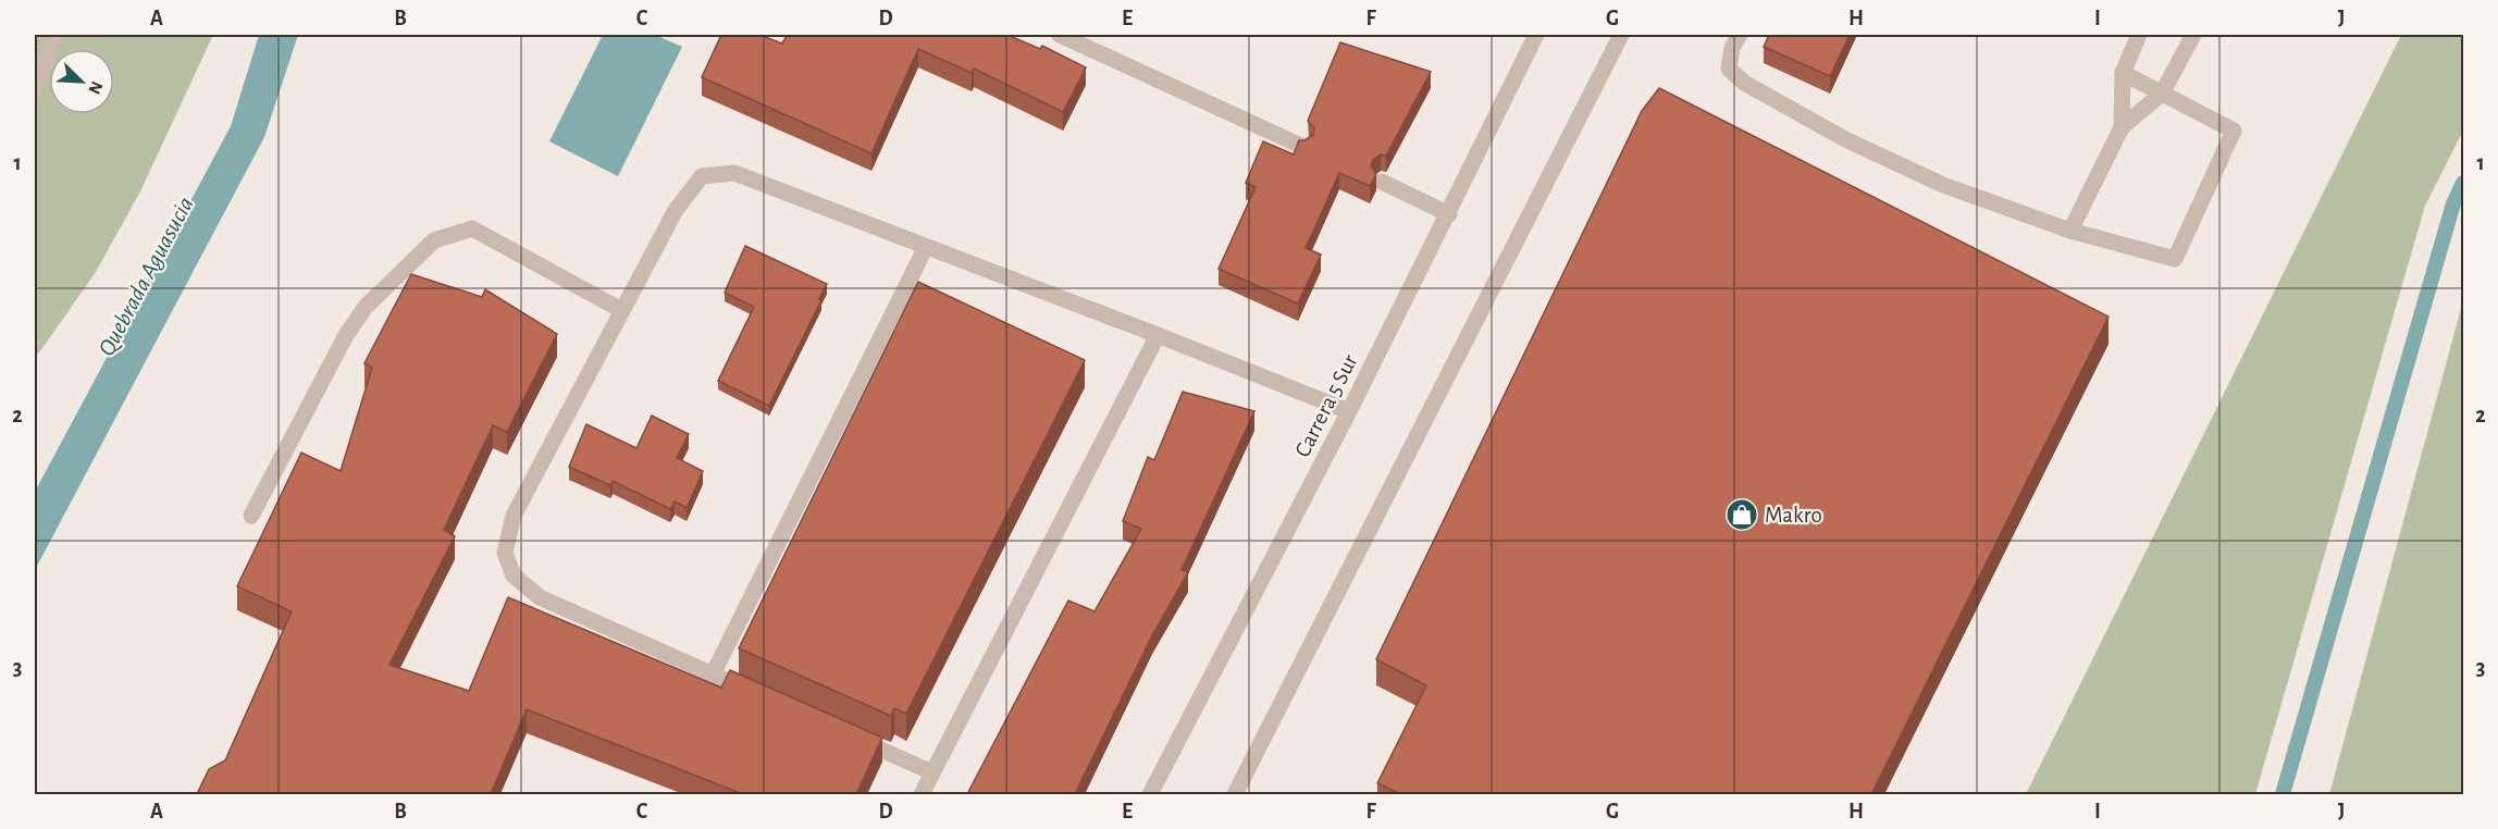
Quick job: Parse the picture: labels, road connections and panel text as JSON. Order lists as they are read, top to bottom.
{
  "streets": {
    "street": ["Carrera 5 Sur"]
  },
  "water": ["Quebrada Aguasucia"],
  "places": {
    "shop": ["Makro"]
  },
  "north": "bottom right",
  "grid": {
    "columns": [
      "A",
      "B",
      "C",
      "D",
      "E",
      "F",
      "G",
      "H",
      "I",
      "J"
    ],
    "rows": ["1", "2", "3"]
  }
}
